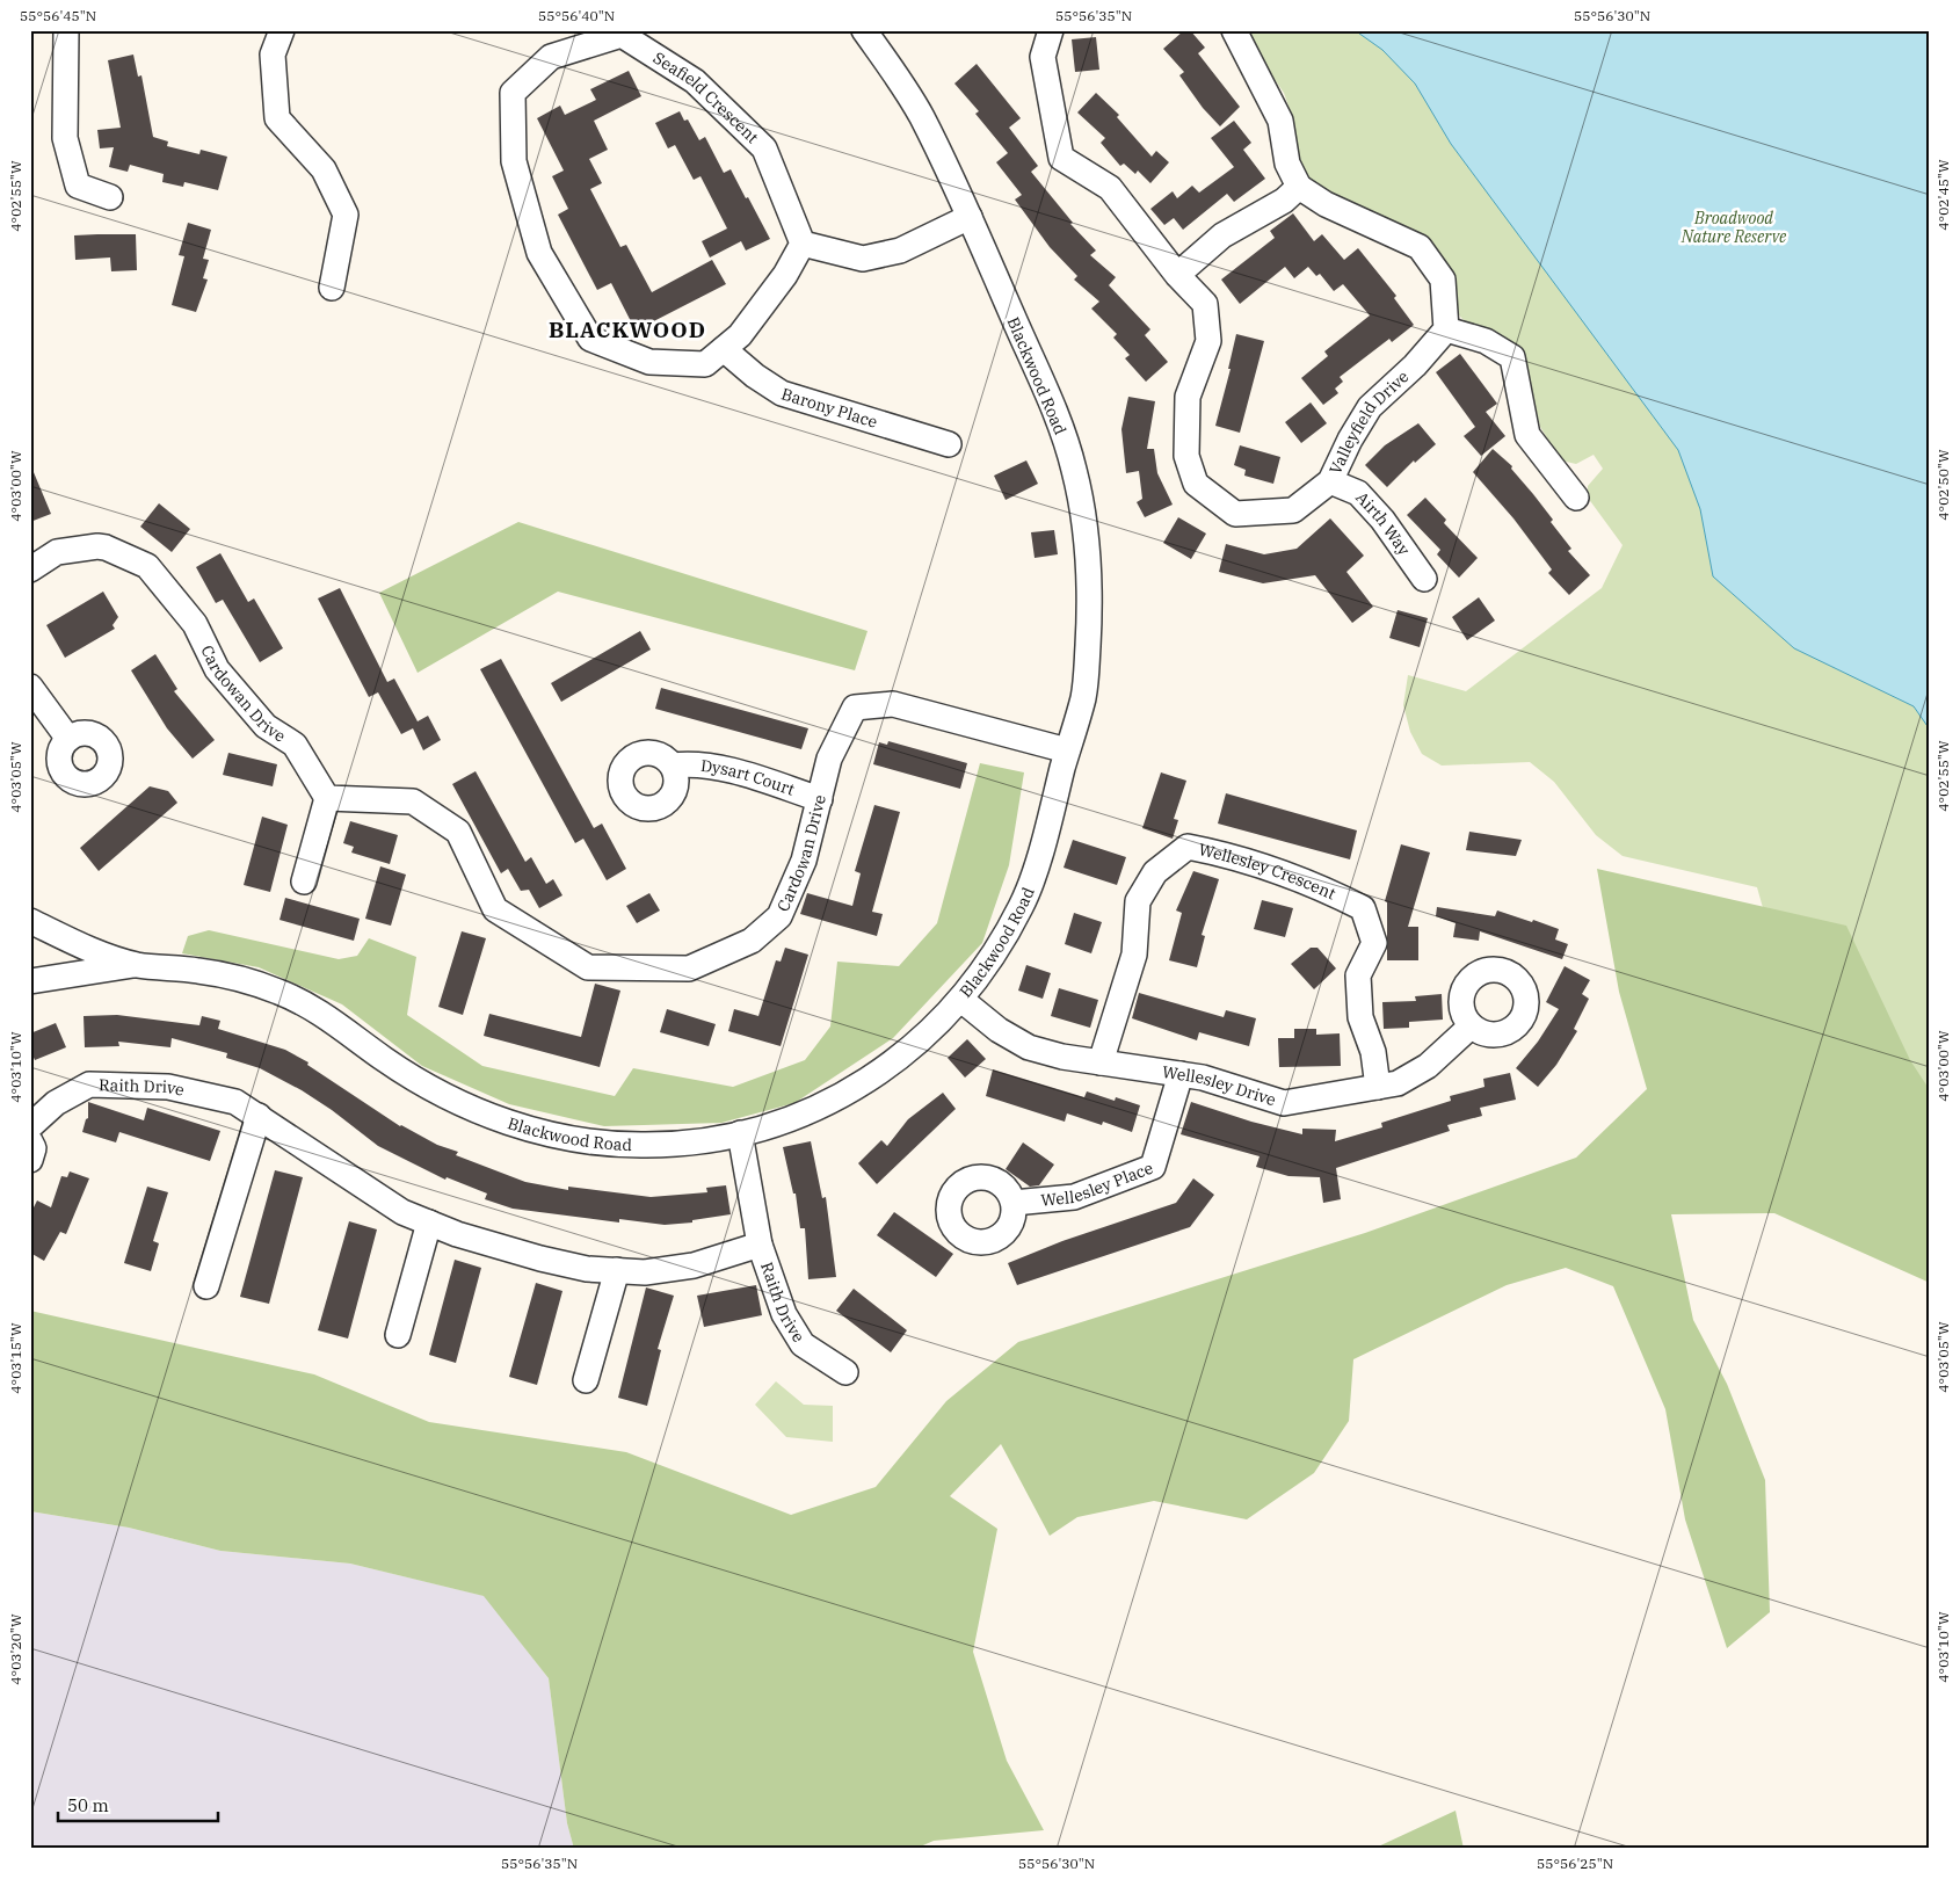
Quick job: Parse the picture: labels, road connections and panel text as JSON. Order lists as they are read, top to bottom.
{
  "streets": {
    "street": [
      "Seafield Crescent",
      "Blackwood Road",
      "Barony Place",
      "Valleyfield Drive",
      "Airth Way",
      "Cardowan Drive",
      "Dysart Court",
      "Wellesley Crescent",
      "Wellesley Drive",
      "Raith Drive",
      "Wellesley Place"
    ]
  },
  "crossings": [
    ["Seafield Crescent", "Barony Place"],
    ["Blackwood Road", "Cardowan Drive"],
    ["Blackwood Road", "Wellesley Drive"],
    ["Blackwood Road", "Raith Drive"],
    ["Valleyfield Drive", "Airth Way"],
    ["Cardowan Drive", "Dysart Court"],
    ["Wellesley Crescent", "Wellesley Drive"],
    ["Wellesley Drive", "Wellesley Place"]
  ],
  "districts": ["BLACKWOOD"],
  "parks": ["Broadwood Nature Reserve"],
  "scale_bar": "50 m",
  "coordinates": [
    "55°56'45\"N",
    "55°56'40\"N",
    "55°56'35\"N",
    "55°56'30\"N",
    "4°02'45\"W",
    "4°02'55\"W",
    "4°02'50\"W",
    "4°03'00\"W",
    "4°03'05\"W",
    "4°03'10\"W",
    "4°03'15\"W",
    "4°03'20\"W",
    "55°56'25\"N"
  ]
}
